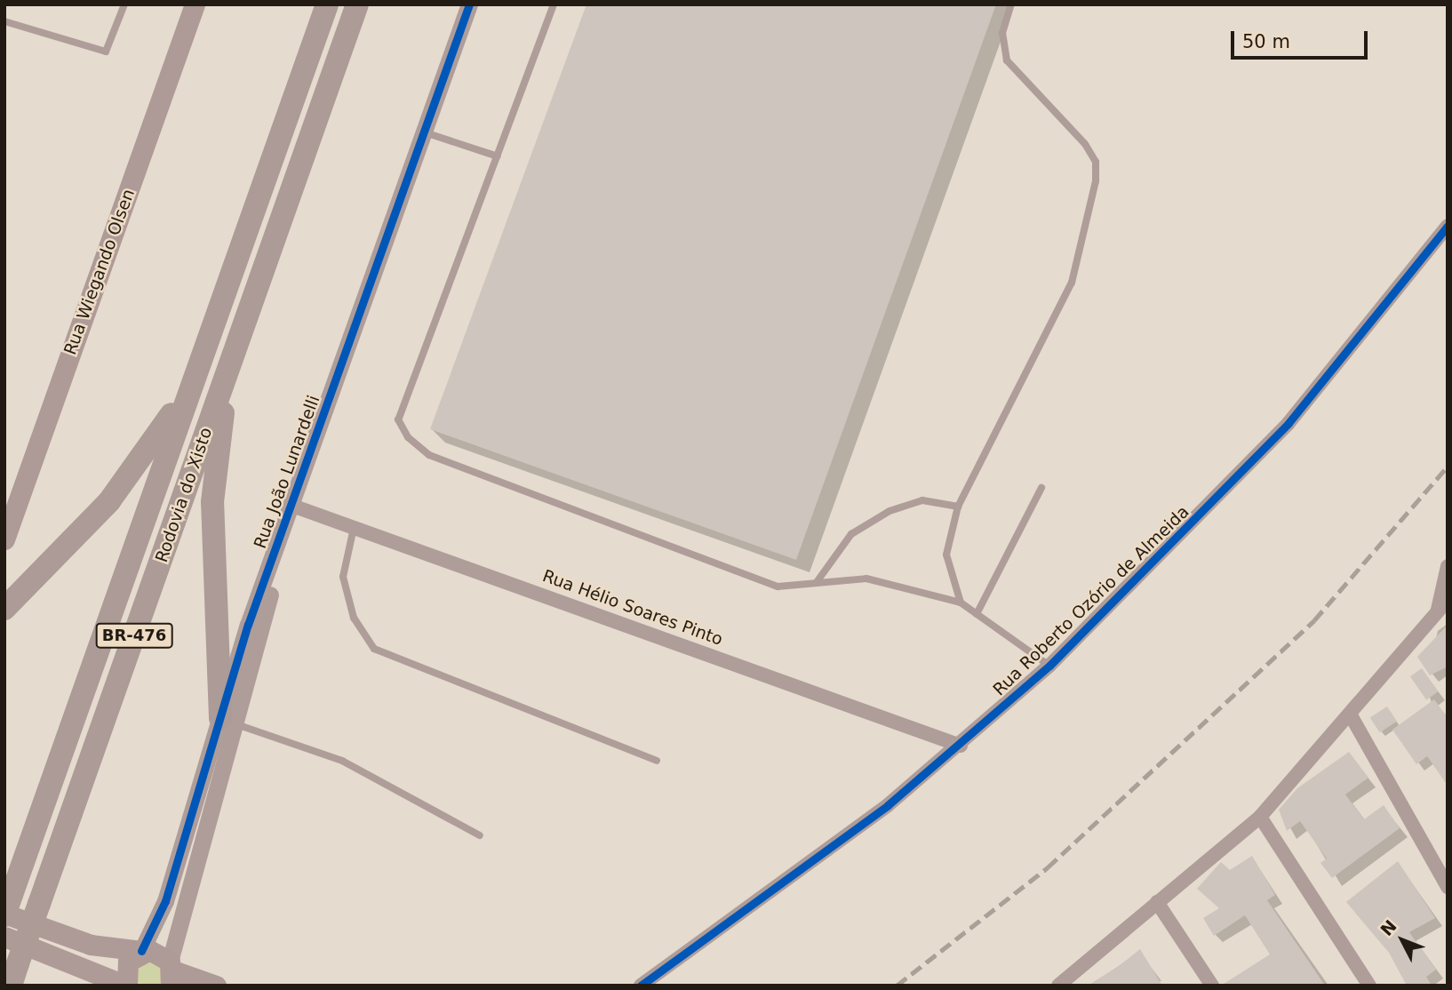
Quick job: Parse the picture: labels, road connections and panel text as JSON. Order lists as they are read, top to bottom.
{
  "streets": {
    "highway": ["Rodovia do Xisto", "BR-476"],
    "main road": ["Rua Wiegando Olsen"],
    "street": ["Rua João Lunardelli", "Rua Roberto Ozório de Almeida", "Rua Hélio Soares Pinto"]
  },
  "crossings": [
    ["Rua João Lunardelli", "Rua Hélio Soares Pinto"],
    ["Rua Roberto Ozório de Almeida", "Rua Hélio Soares Pinto"]
  ],
  "scale_bar": "50 m",
  "north": "top left"
}
